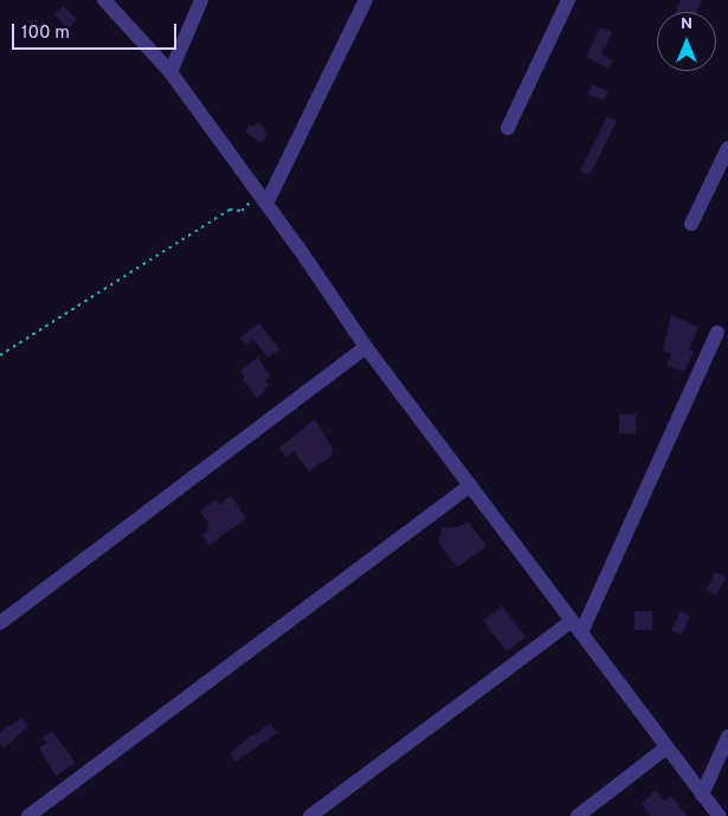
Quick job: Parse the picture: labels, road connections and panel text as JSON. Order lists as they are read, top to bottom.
{
  "scale_bar": "100 m",
  "north": "top"
}
